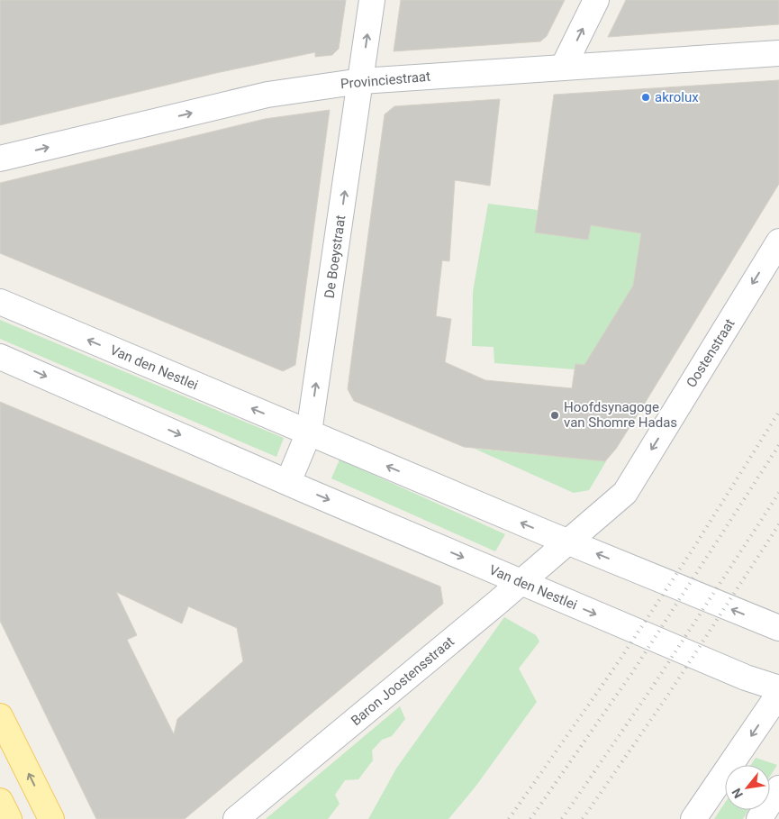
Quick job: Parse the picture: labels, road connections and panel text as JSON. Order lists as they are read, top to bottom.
{
  "streets": {
    "street": [
      "Provinciestraat",
      "De Boeystraat",
      "Oostenstraat",
      "Van den Nestlei",
      "Baron Joostensstraat"
    ]
  },
  "crossings": [
    ["Provinciestraat", "De Boeystraat"],
    ["De Boeystraat", "Van den Nestlei"],
    ["Oostenstraat", "Van den Nestlei"],
    ["Oostenstraat", "Baron Joostensstraat"],
    ["Van den Nestlei", "Baron Joostensstraat"]
  ],
  "one_way": ["Provinciestraat", "De Boeystraat", "Oostenstraat"],
  "places": ["akrolux", "Hoofdsynagoge van Shomre Hadas"],
  "north": "bottom left"
}
